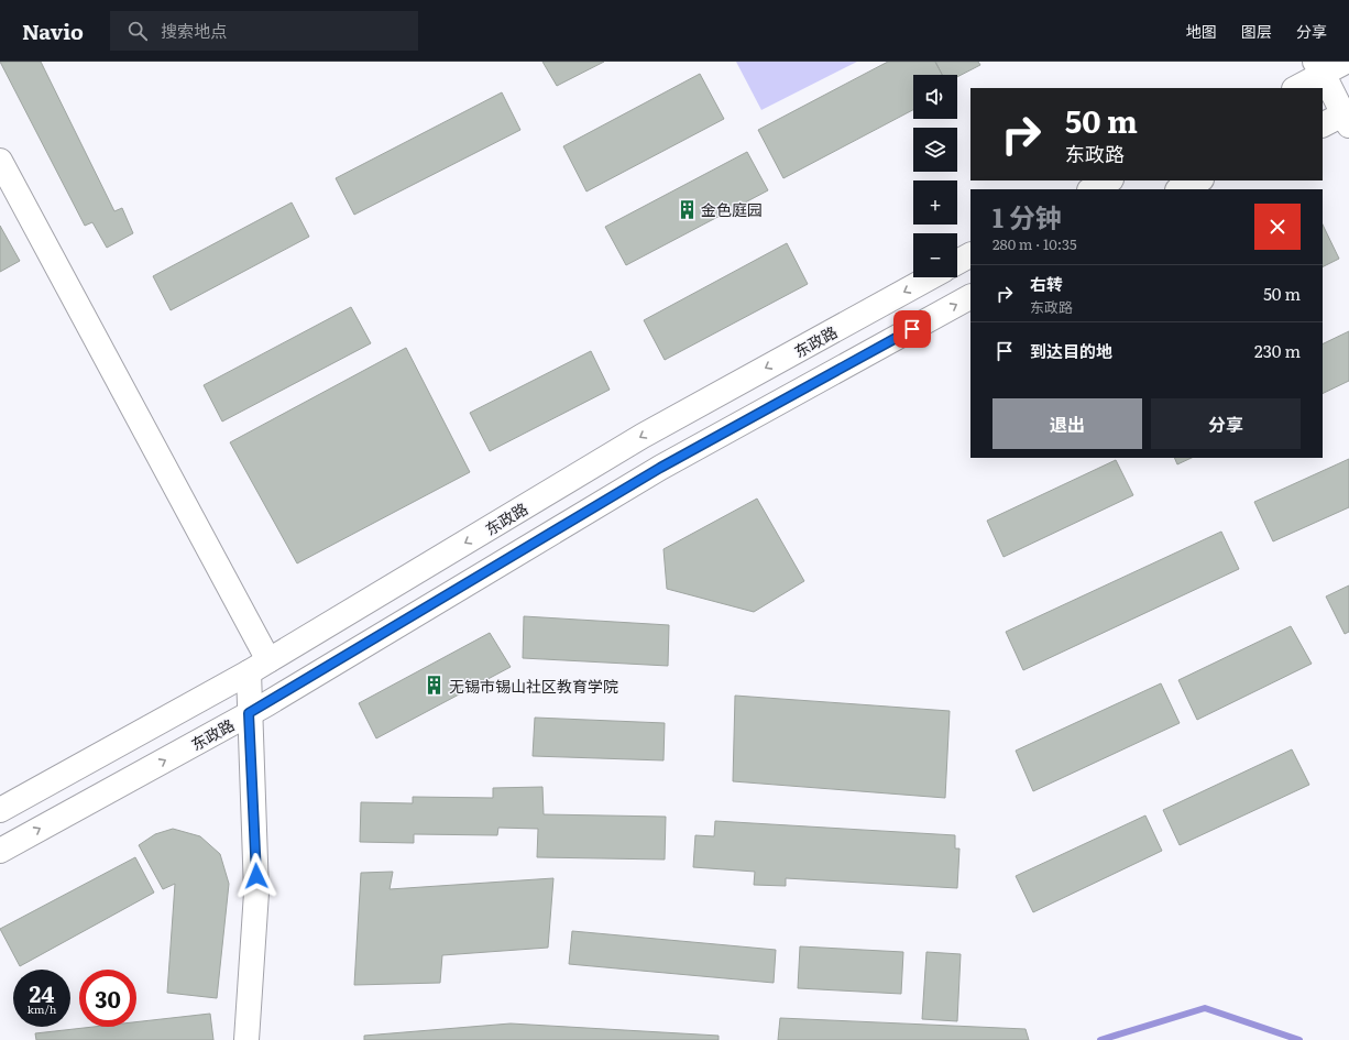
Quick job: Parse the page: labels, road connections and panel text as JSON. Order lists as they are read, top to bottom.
{
  "streets": {
    "main road": ["东政路"]
  },
  "places": {
    "building": ["金色庭园", "无锡市锡山社区教育学院"]
  },
  "page": {
    "header": "Navio",
    "search": "搜索地点",
    "nav": ["地图", "图层", "分享"],
    "map_buttons": ["+", "−"],
    "turn": ["50 m", "东政路"],
    "heading": ["1 分钟", "280 m · 10:35"],
    "list": [
      {
        "name": "右转",
        "note": "东政路",
        "value": "50 m"
      },
      {
        "name": "到达目的地",
        "value": "230 m"
      }
    ],
    "buttons": ["退出", "分享"],
    "speed": "24 km/h",
    "limit": "30"
  }
}
